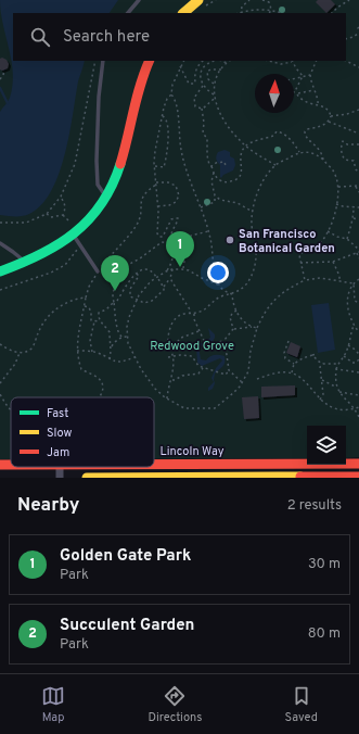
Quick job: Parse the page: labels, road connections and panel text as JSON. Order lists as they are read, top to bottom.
{
  "streets": {
    "main road": ["Lincoln Way"]
  },
  "parks": ["Redwood Grove"],
  "places": ["San Francisco Botanical Garden"],
  "legend": ["Fast", "Slow", "Jam"],
  "north": "top",
  "page": {
    "search": "Search here",
    "pins": ["1", "2"],
    "heading": ["Nearby", "2 results"],
    "list": [
      {
        "mark": "1",
        "name": "Golden Gate Park",
        "note": "Park",
        "value": "30 m"
      },
      {
        "mark": "2",
        "name": "Succulent Garden",
        "note": "Park",
        "value": "80 m"
      }
    ],
    "nav": ["Map", "Directions", "Saved"]
  }
}
